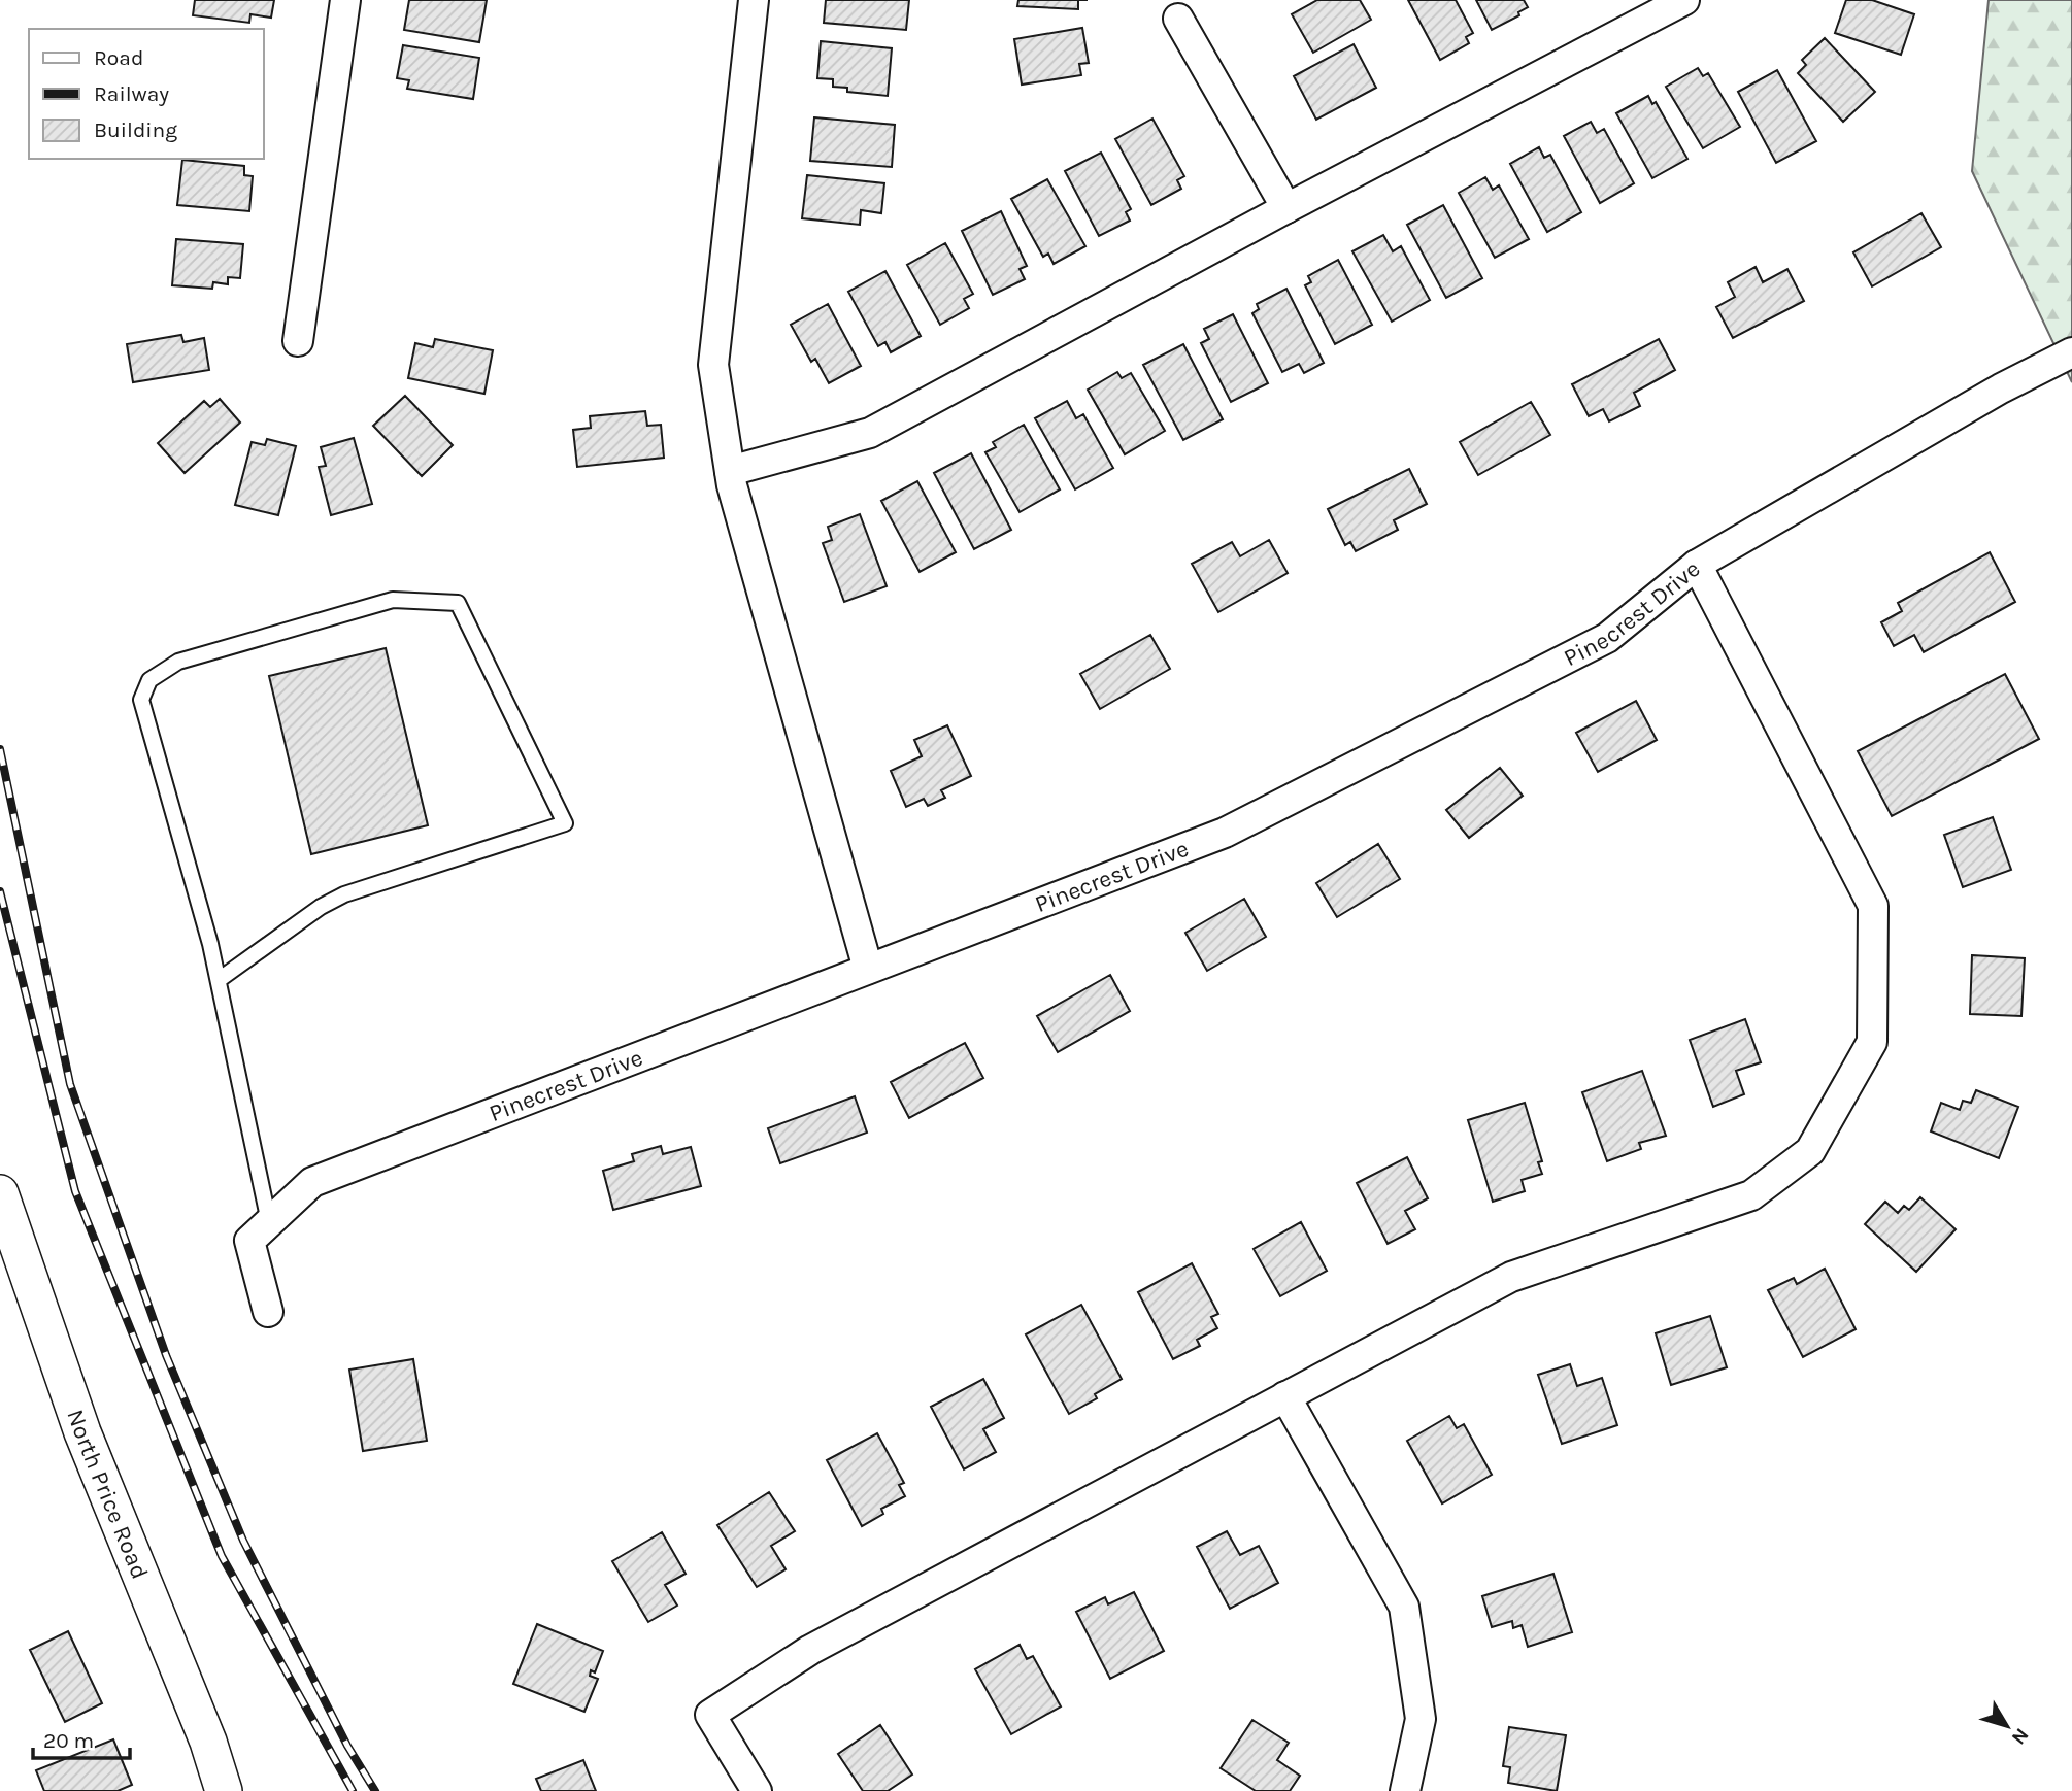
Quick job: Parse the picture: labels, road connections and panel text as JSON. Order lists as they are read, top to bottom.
{
  "streets": {
    "street": ["Pinecrest Drive", "North Price Road"]
  },
  "legend": ["Road", "Railway", "Building"],
  "scale_bar": "20 m",
  "north": "bottom right"
}
